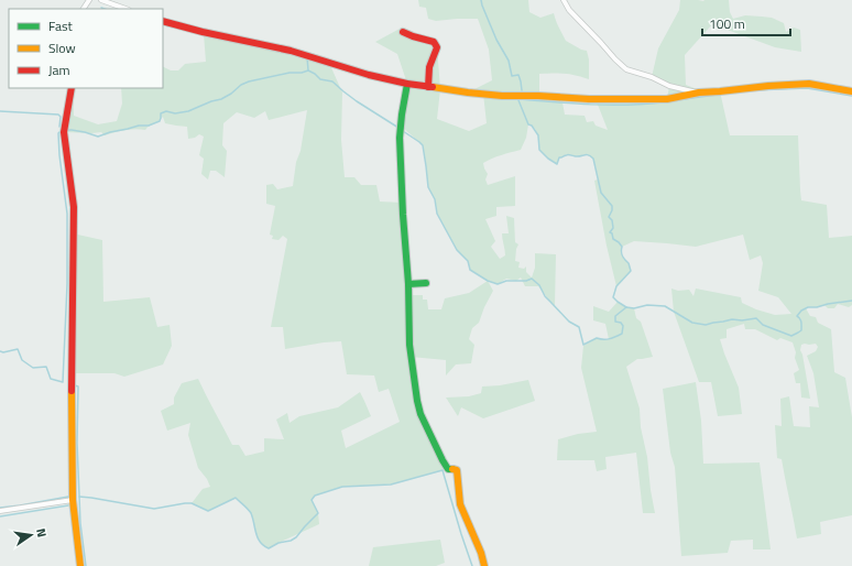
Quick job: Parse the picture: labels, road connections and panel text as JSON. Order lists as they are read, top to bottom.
{
  "legend": ["Fast", "Slow", "Jam"],
  "scale_bar": "100 m",
  "north": "right"
}
